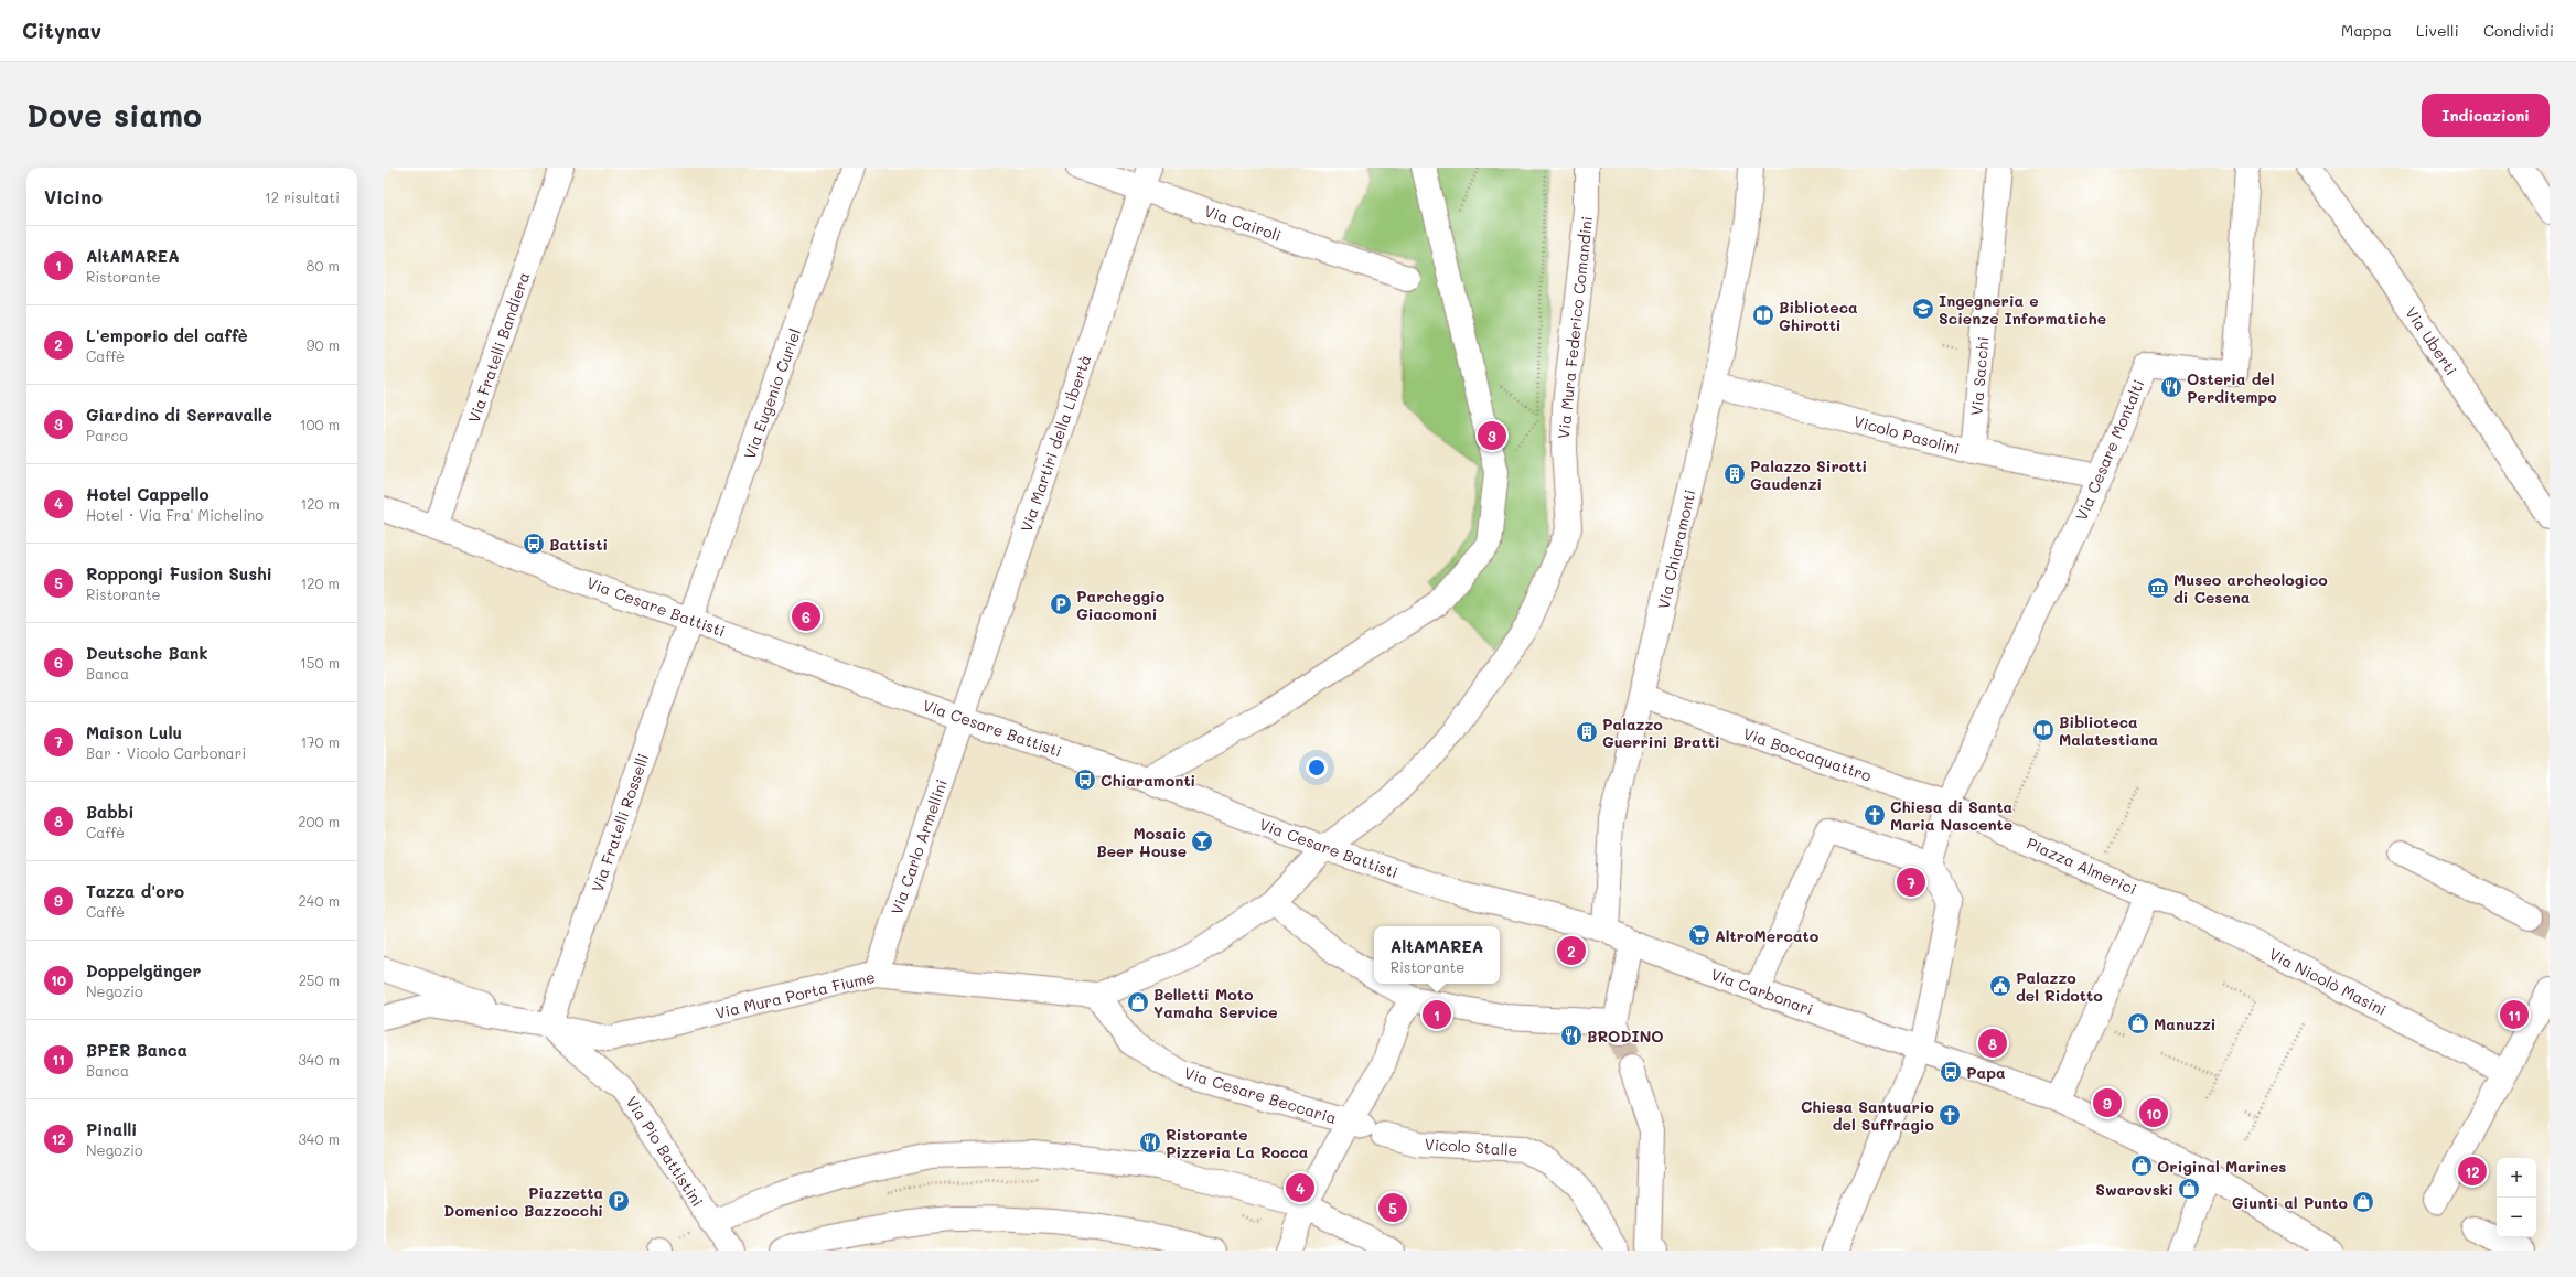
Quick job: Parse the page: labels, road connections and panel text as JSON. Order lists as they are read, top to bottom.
{
  "streets": {
    "street": [
      "Via Cairoli",
      "Via Mura Federico Comandini",
      "Via Uberti",
      "Via Fratelli Bandiera",
      "Via Sacchi",
      "Via Eugenio Curiel",
      "Vicolo Pasolini",
      "Via Martiri della Libertà",
      "Via Cesare Montalti",
      "Via Chiaramonti",
      "Via Cesare Battisti",
      "Via Boccaquattro",
      "Via Fratelli Rosselli",
      "Via Carlo Armellini",
      "Piazza Almerici",
      "Via Nicolò Masini",
      "Via Carbonari",
      "Via Mura Porta Fiume",
      "Via Cesare Beccaria",
      "Vicolo Stalle",
      "Via Pio Battistini"
    ]
  },
  "crossings": [
    ["Via Cairoli", "Via Martiri della Libertà"],
    ["Via Mura Federico Comandini", "Via Cesare Battisti"],
    ["Via Mura Federico Comandini", "Via Mura Porta Fiume"],
    ["Via Fratelli Bandiera", "Via Cesare Battisti"],
    ["Via Sacchi", "Vicolo Pasolini"],
    ["Via Eugenio Curiel", "Via Cesare Battisti"],
    ["Via Eugenio Curiel", "Via Fratelli Rosselli"],
    ["Vicolo Pasolini", "Via Cesare Montalti"],
    ["Vicolo Pasolini", "Via Chiaramonti"],
    ["Via Martiri della Libertà", "Via Cesare Battisti"],
    ["Via Martiri della Libertà", "Via Carlo Armellini"],
    ["Via Cesare Montalti", "Via Boccaquattro"],
    ["Via Chiaramonti", "Via Cesare Battisti"],
    ["Via Chiaramonti", "Via Boccaquattro"],
    ["Via Chiaramonti", "Via Carbonari"],
    ["Via Cesare Battisti", "Via Fratelli Rosselli"],
    ["Via Cesare Battisti", "Via Carlo Armellini"],
    ["Via Cesare Battisti", "Via Carbonari"],
    ["Via Cesare Battisti", "Via Mura Porta Fiume"],
    ["Via Boccaquattro", "Piazza Almerici"],
    ["Via Fratelli Rosselli", "Via Mura Porta Fiume"],
    ["Via Fratelli Rosselli", "Via Pio Battistini"],
    ["Via Carlo Armellini", "Via Mura Porta Fiume"],
    ["Piazza Almerici", "Via Nicolò Masini"],
    ["Piazza Almerici", "Via Carbonari"],
    ["Via Mura Porta Fiume", "Via Cesare Beccaria"],
    ["Via Mura Porta Fiume", "Via Pio Battistini"],
    ["Via Cesare Beccaria", "Vicolo Stalle"]
  ],
  "places": {
    "school or university": ["Ingegneria e Scienze Informatiche"],
    "library": ["Biblioteca Ghirotti", "Biblioteca Malatestiana"],
    "restaurant": ["Osteria del Perditempo", "BRODINO", "Ristorante Pizzeria La Rocca"],
    "building": ["Palazzo Sirotti Gaudenzi", "Palazzo Guerrini Bratti"],
    "bus stop": ["Battisti", "Chiaramonti", "Papa"],
    "museum": ["Museo archeologico di Cesena"],
    "parking": ["Parcheggio Giacomoni", "Piazzetta Domenico Bazzocchi"],
    "church": ["Chiesa di Santa Maria Nascente", "Chiesa Santuario del Suffragio"],
    "bar": ["Mosaic Beer House"],
    "supermarket": ["AltroMercato"],
    "public building": ["Palazzo del Ridotto"],
    "shop": [
      "Belletti Moto Yamaha Service",
      "Manuzzi",
      "Original Marines",
      "Swarovski",
      "Giunti al Punto"
    ]
  },
  "page": {
    "header": "Citynav",
    "nav": ["Mappa", "Livelli", "Condividi"],
    "buttons": "Indicazioni",
    "title": "Dove siamo",
    "heading": ["Vicino", "12 risultati"],
    "list": [
      {
        "mark": "1",
        "name": "AltAMAREA",
        "note": "Ristorante",
        "value": "80 m"
      },
      {
        "mark": "2",
        "name": "L'emporio del caffè",
        "note": "Caffè",
        "value": "90 m"
      },
      {
        "mark": "3",
        "name": "Giardino di Serravalle",
        "note": "Parco",
        "value": "100 m"
      },
      {
        "mark": "4",
        "name": "Hotel Cappello",
        "note": "Hotel · Via Fra' Michelino",
        "value": "120 m"
      },
      {
        "mark": "5",
        "name": "Roppongi Fusion Sushi",
        "note": "Ristorante",
        "value": "120 m"
      },
      {
        "mark": "6",
        "name": "Deutsche Bank",
        "note": "Banca",
        "value": "150 m"
      },
      {
        "mark": "7",
        "name": "Maison Lulu",
        "note": "Bar · Vicolo Carbonari",
        "value": "170 m"
      },
      {
        "mark": "8",
        "name": "Babbi",
        "note": "Caffè",
        "value": "200 m"
      },
      {
        "mark": "9",
        "name": "Tazza d'oro",
        "note": "Caffè",
        "value": "240 m"
      },
      {
        "mark": "10",
        "name": "Doppelgänger",
        "note": "Negozio",
        "value": "250 m"
      },
      {
        "mark": "11",
        "name": "BPER Banca",
        "note": "Banca",
        "value": "340 m"
      },
      {
        "mark": "12",
        "name": "Pinalli",
        "note": "Negozio",
        "value": "340 m"
      }
    ],
    "pins": [
      "3",
      "6",
      "7",
      "2",
      "1",
      "11",
      "8",
      "9",
      "10",
      "12",
      "4",
      "5"
    ],
    "popup": ["AltAMAREA", "Ristorante"],
    "map_buttons": ["+", "−"]
  }
}
